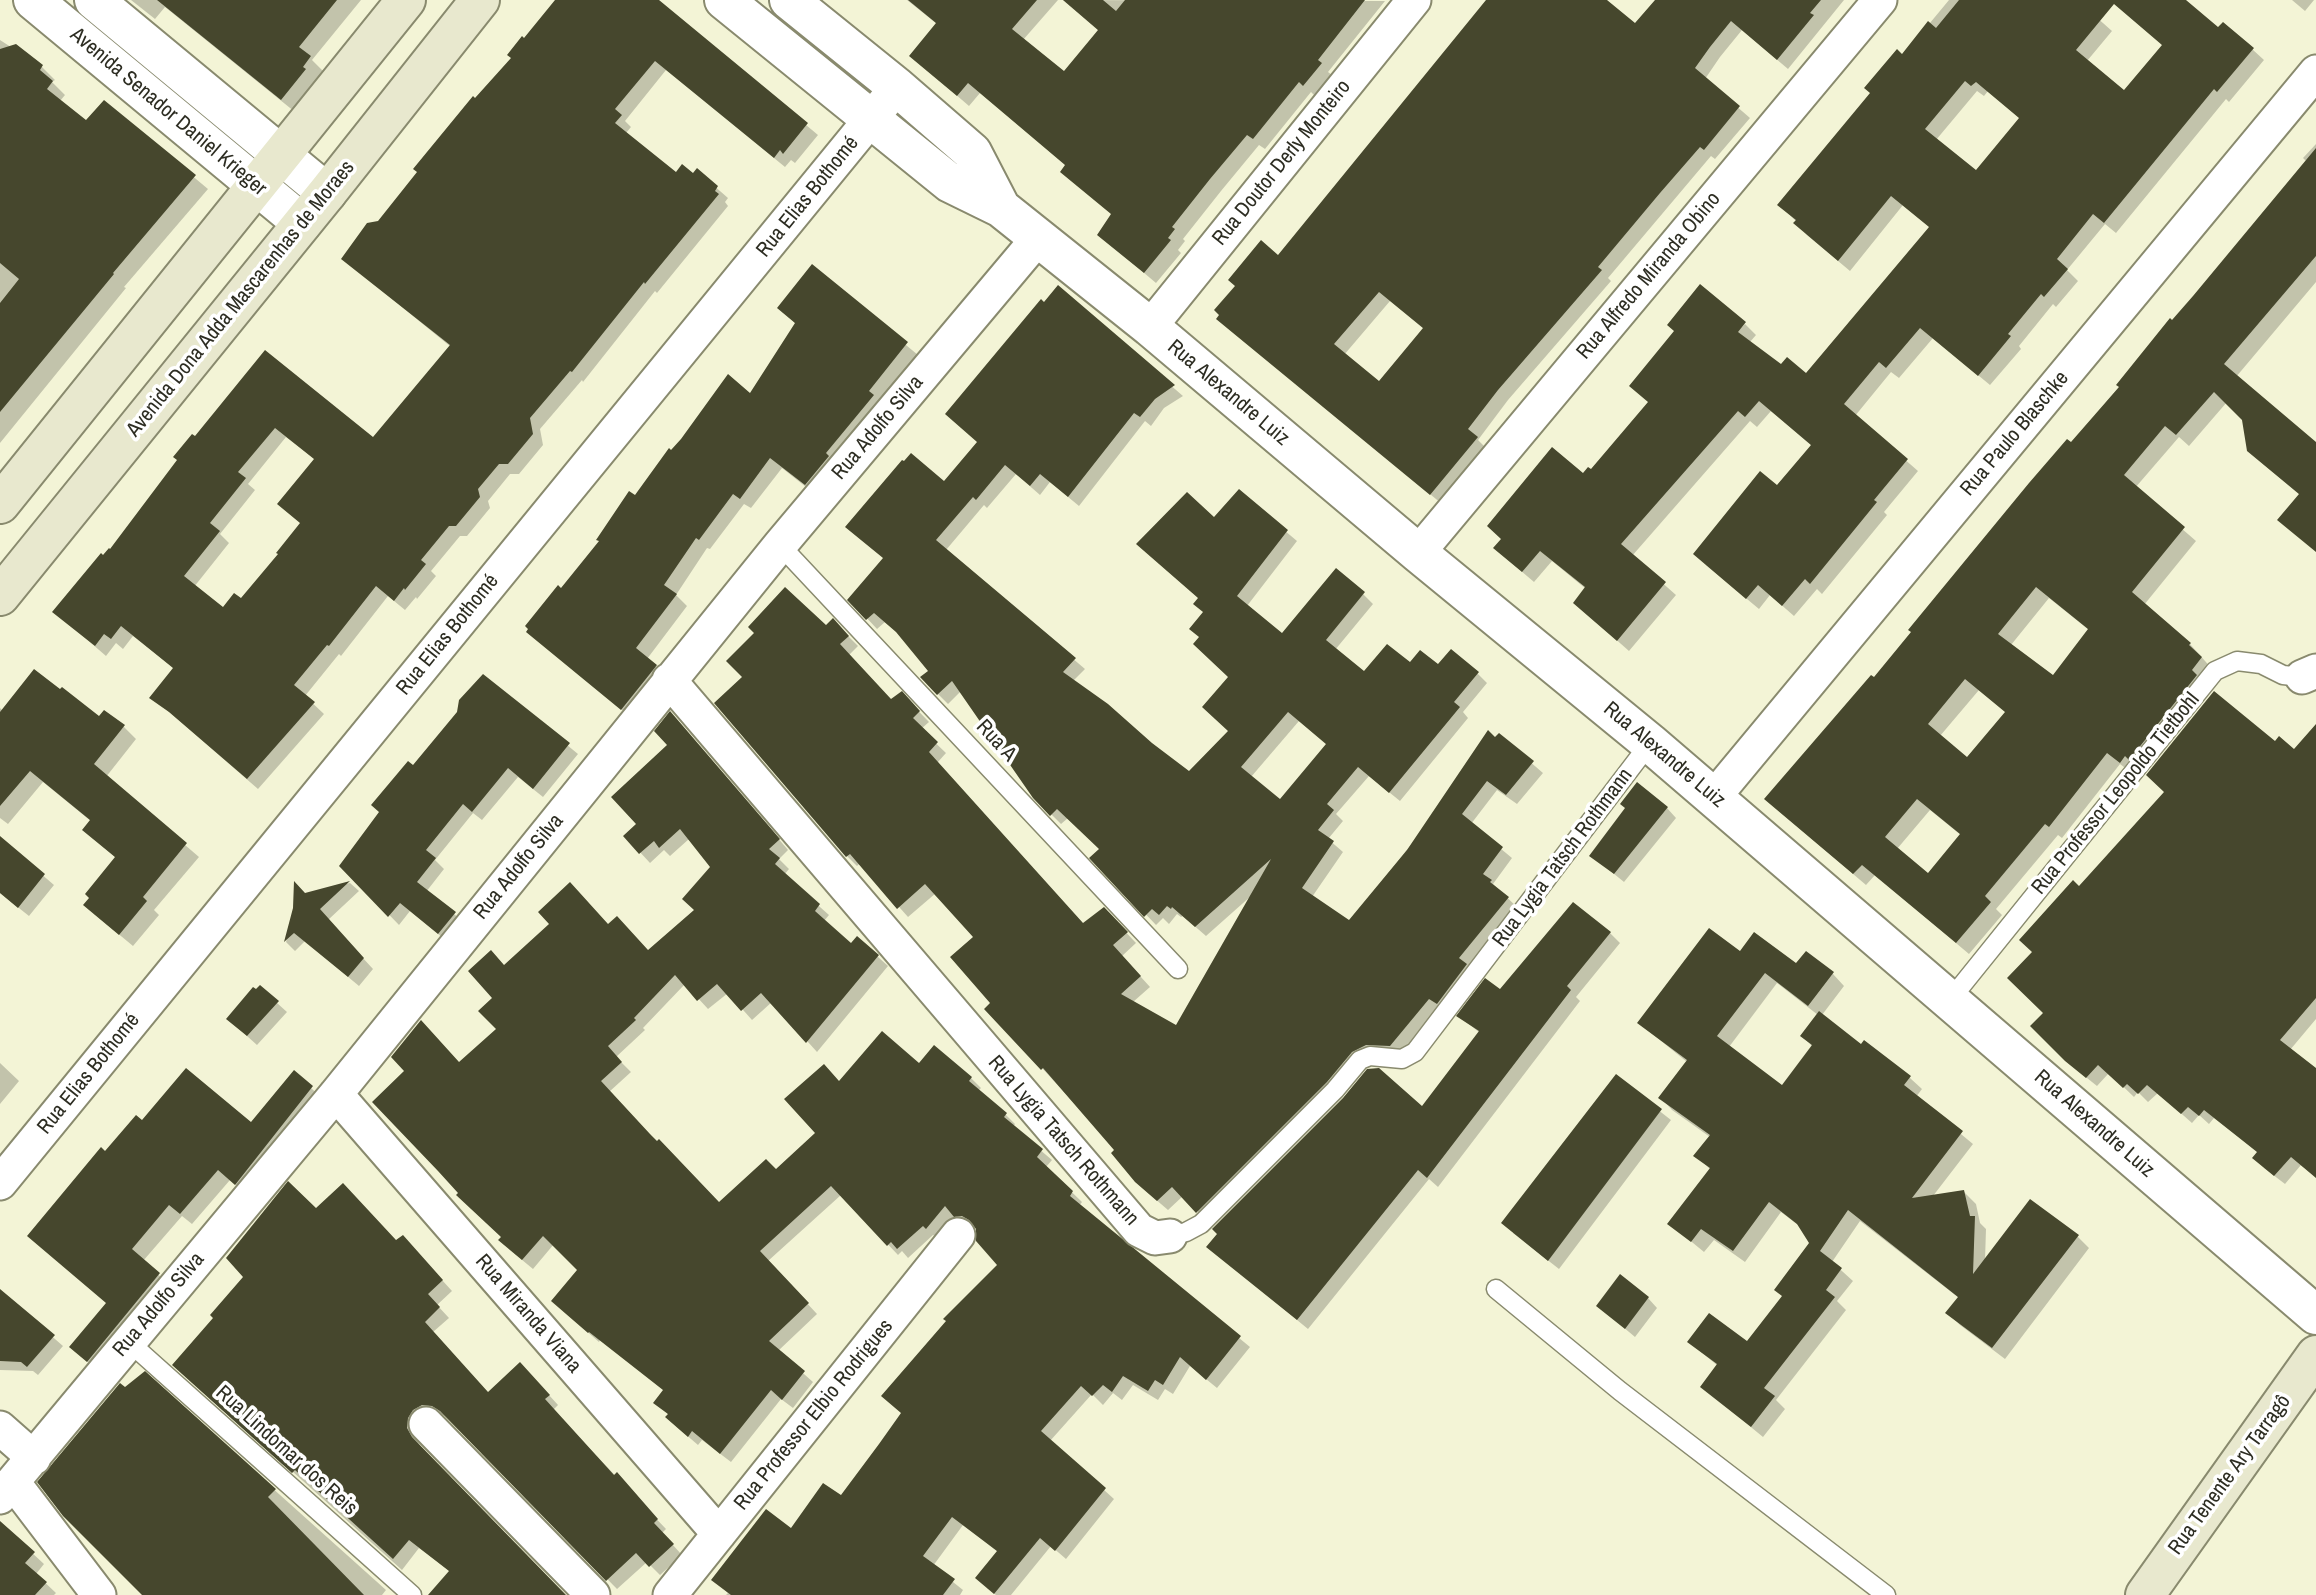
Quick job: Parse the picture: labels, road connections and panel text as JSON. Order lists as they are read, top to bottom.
{
  "streets": {
    "main road": ["Avenida Dona Adda Mascarenhas de Moraes", "Rua Tenente Ary Tarragô"],
    "street": [
      "Avenida Senador Daniel Krieger",
      "Rua Doutor Derly Monteiro",
      "Rua Elias Bothomé",
      "Rua Alfredo Miranda Obino",
      "Rua Alexandre Luiz",
      "Rua Adolfo Silva",
      "Rua Paulo Blaschke",
      "Rua Lygia Tatsch Rothmann",
      "Rua Miranda Viana",
      "Rua Professor Elbio Rodrigues"
    ],
    "lane": ["Rua A", "Rua Professor Leopoldo Tietbohl", "Rua Lindomar dos Reis"]
  },
  "crossings": [
    ["Avenida Senador Daniel Krieger", "Avenida Dona Adda Mascarenhas de Moraes"],
    ["Rua Doutor Derly Monteiro", "Rua Alexandre Luiz"],
    ["Rua Elias Bothomé", "Rua Alexandre Luiz"],
    ["Rua Alfredo Miranda Obino", "Rua Alexandre Luiz"],
    ["Rua Alexandre Luiz", "Rua Adolfo Silva"],
    ["Rua Alexandre Luiz", "Rua Paulo Blaschke"],
    ["Rua Alexandre Luiz", "Rua Professor Leopoldo Tietbohl"],
    ["Rua Alexandre Luiz", "Rua Lygia Tatsch Rothmann"],
    ["Rua Adolfo Silva", "Rua A"],
    ["Rua Adolfo Silva", "Rua Lygia Tatsch Rothmann"],
    ["Rua Adolfo Silva", "Rua Miranda Viana"],
    ["Rua Adolfo Silva", "Rua Lindomar dos Reis"],
    ["Rua Miranda Viana", "Rua Professor Elbio Rodrigues"]
  ]
}
